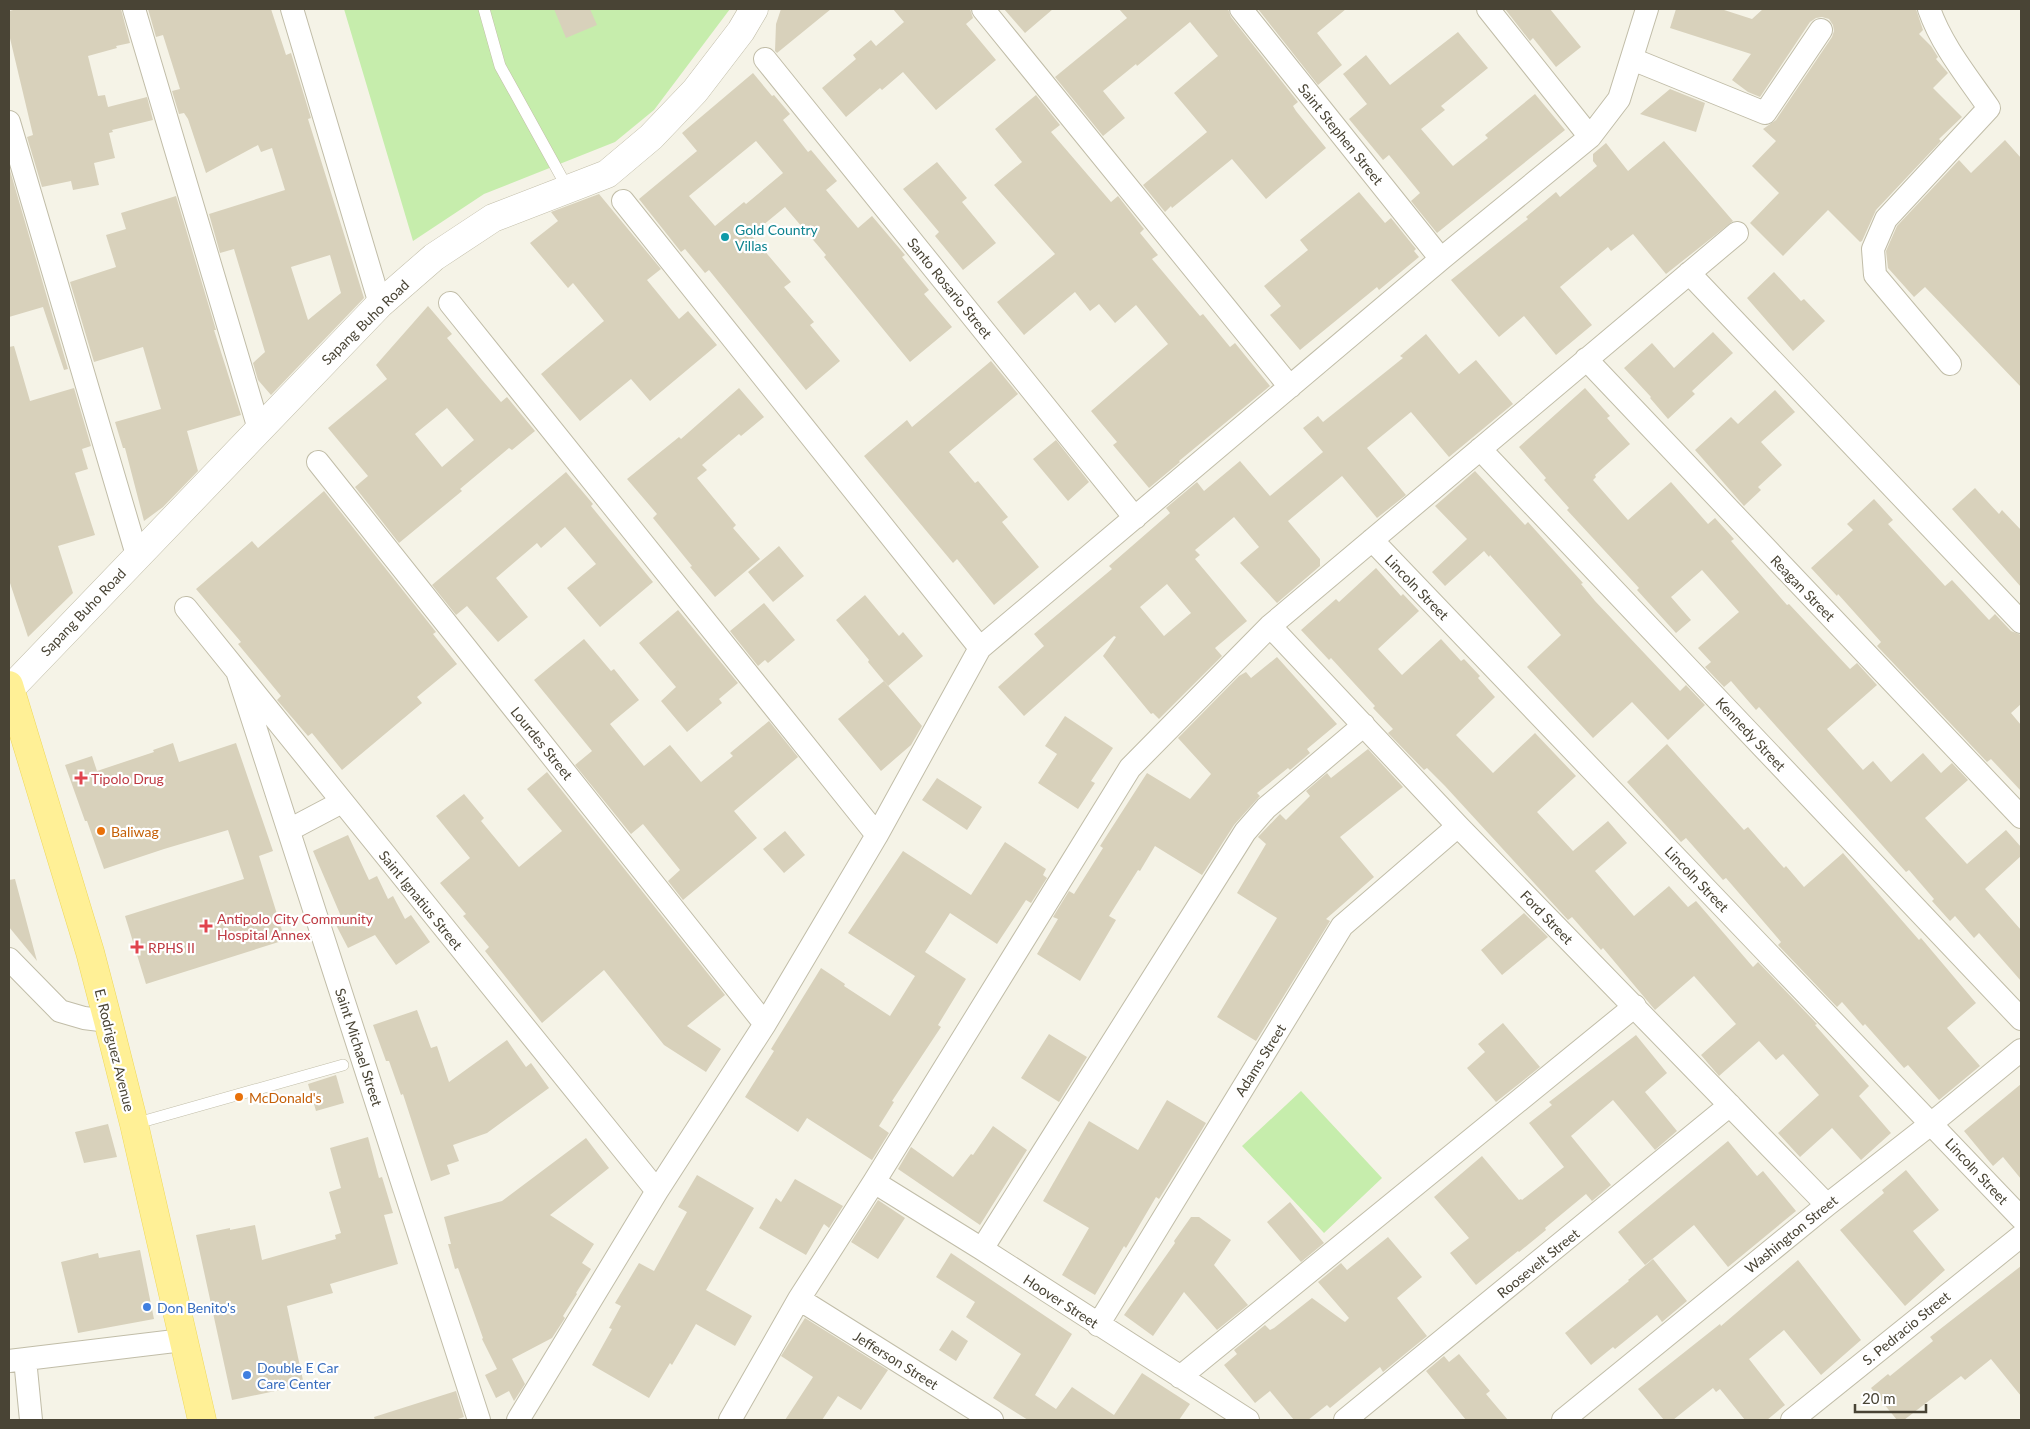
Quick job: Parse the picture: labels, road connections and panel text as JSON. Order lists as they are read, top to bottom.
{
  "streets": {
    "main road": ["E. Rodriguez Avenue"],
    "street": [
      "Saint Stephen Street",
      "Santo Rosario Street",
      "Sapang Buho Road",
      "Lincoln Street",
      "Reagan Street",
      "Kennedy Street",
      "Lourdes Street",
      "Saint Ignatius Street",
      "Ford Street",
      "Saint Michael Street",
      "Adams Street",
      "Washington Street",
      "Roosevelt Street",
      "Hoover Street",
      "S. Pedracio Street",
      "Jefferson Street"
    ]
  },
  "crossings": [
    ["Sapang Buho Road", "E. Rodriguez Avenue"],
    ["Lincoln Street", "Washington Street"],
    ["Saint Ignatius Street", "Saint Michael Street"],
    ["Ford Street", "Adams Street"],
    ["Ford Street", "Washington Street"],
    ["Ford Street", "Roosevelt Street"],
    ["Adams Street", "Hoover Street"]
  ],
  "places": {
    "other": [
      "Gold Country Villas",
      "Baliwag",
      "McDonald's",
      "Don Benito's",
      "Double E Car Care Center"
    ],
    "health": ["Tipolo Drug", "Antipolo City Community Hospital Annex", "RPHS II"]
  },
  "scale_bar": "20 m"
}
